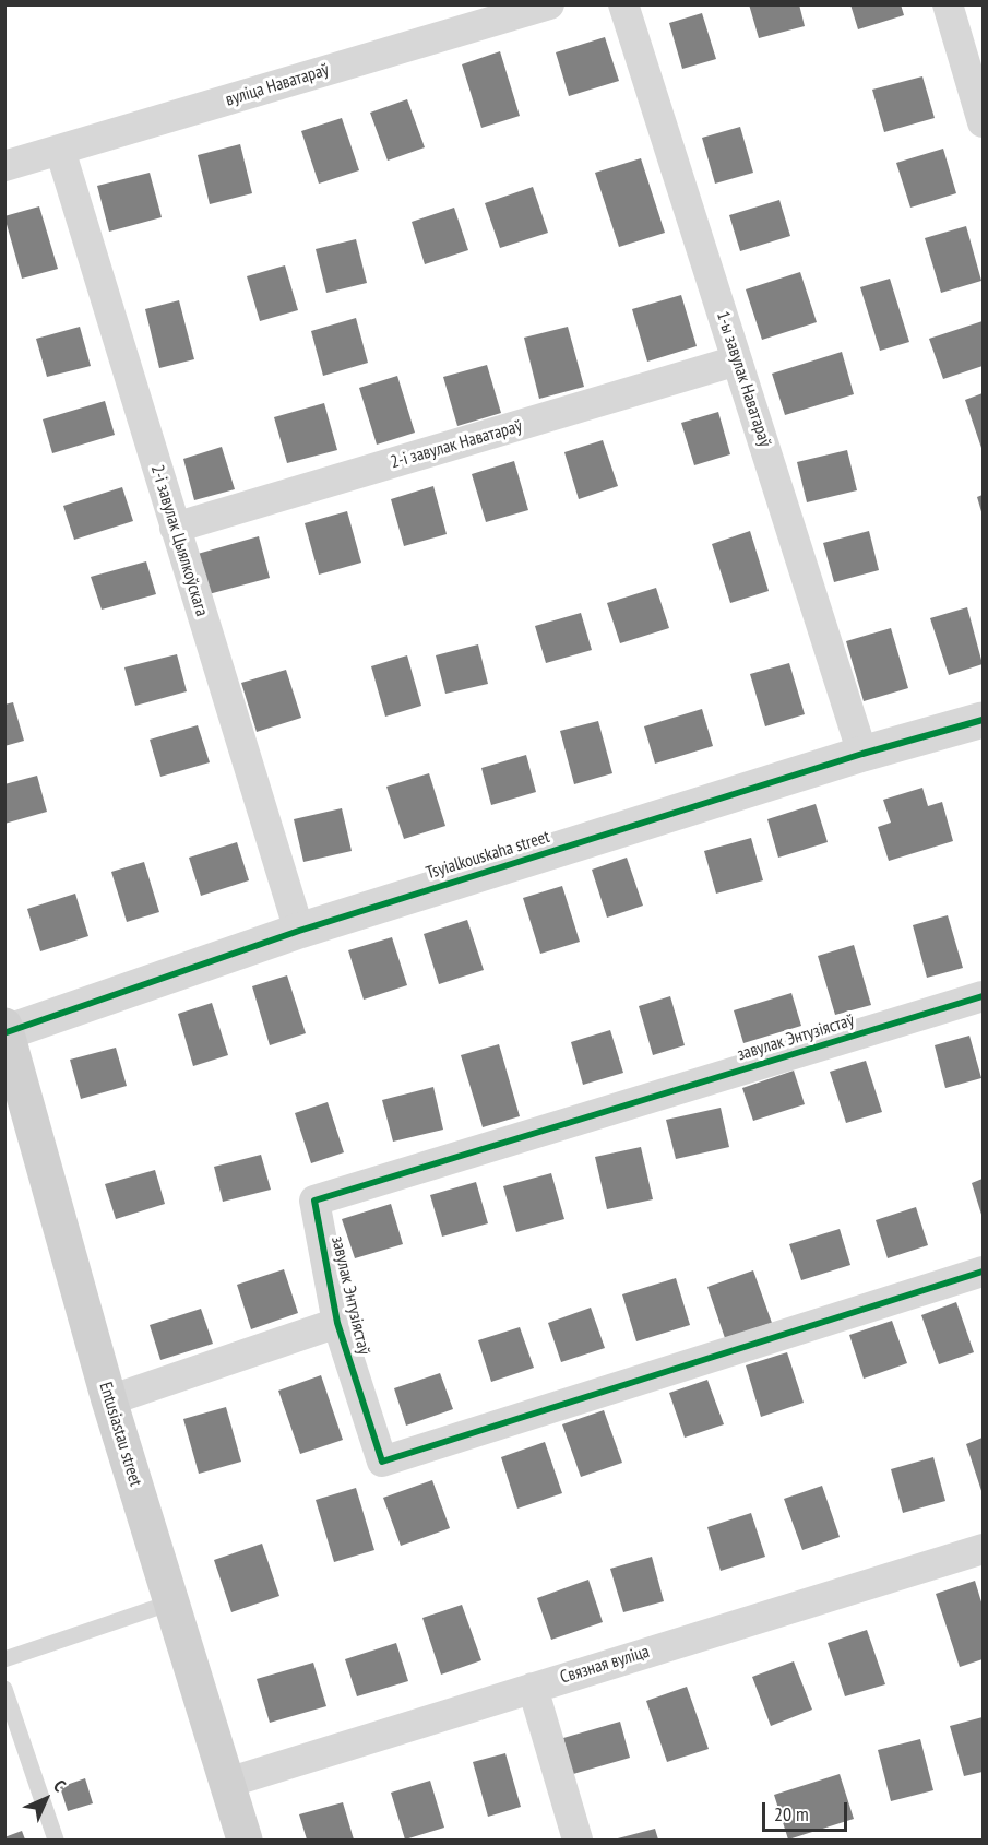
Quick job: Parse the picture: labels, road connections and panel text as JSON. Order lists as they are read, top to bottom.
{
  "streets": {
    "main road": ["Entusiastau street"],
    "street": [
      "вуліца Наватараў",
      "1-ы завулак Наватараў",
      "2-і завулак Наватараў",
      "2-і завулак Цыялкоўскага",
      "Tsyialkouskaha street",
      "завулак Энтузіястаў",
      "Связная вуліца"
    ]
  },
  "crossings": [
    ["вуліца Наватараў", "2-і завулак Цыялкоўскага"],
    ["1-ы завулак Наватараў", "2-і завулак Наватараў"],
    ["1-ы завулак Наватараў", "Tsyialkouskaha street"],
    ["2-і завулак Наватараў", "2-і завулак Цыялкоўскага"],
    ["2-і завулак Цыялкоўскага", "Tsyialkouskaha street"],
    ["Tsyialkouskaha street", "Entusiastau street"],
    ["завулак Энтузіястаў", "Entusiastau street"],
    ["Entusiastau street", "Связная вуліца"]
  ],
  "scale_bar": "20 m",
  "north": "top right"
}
